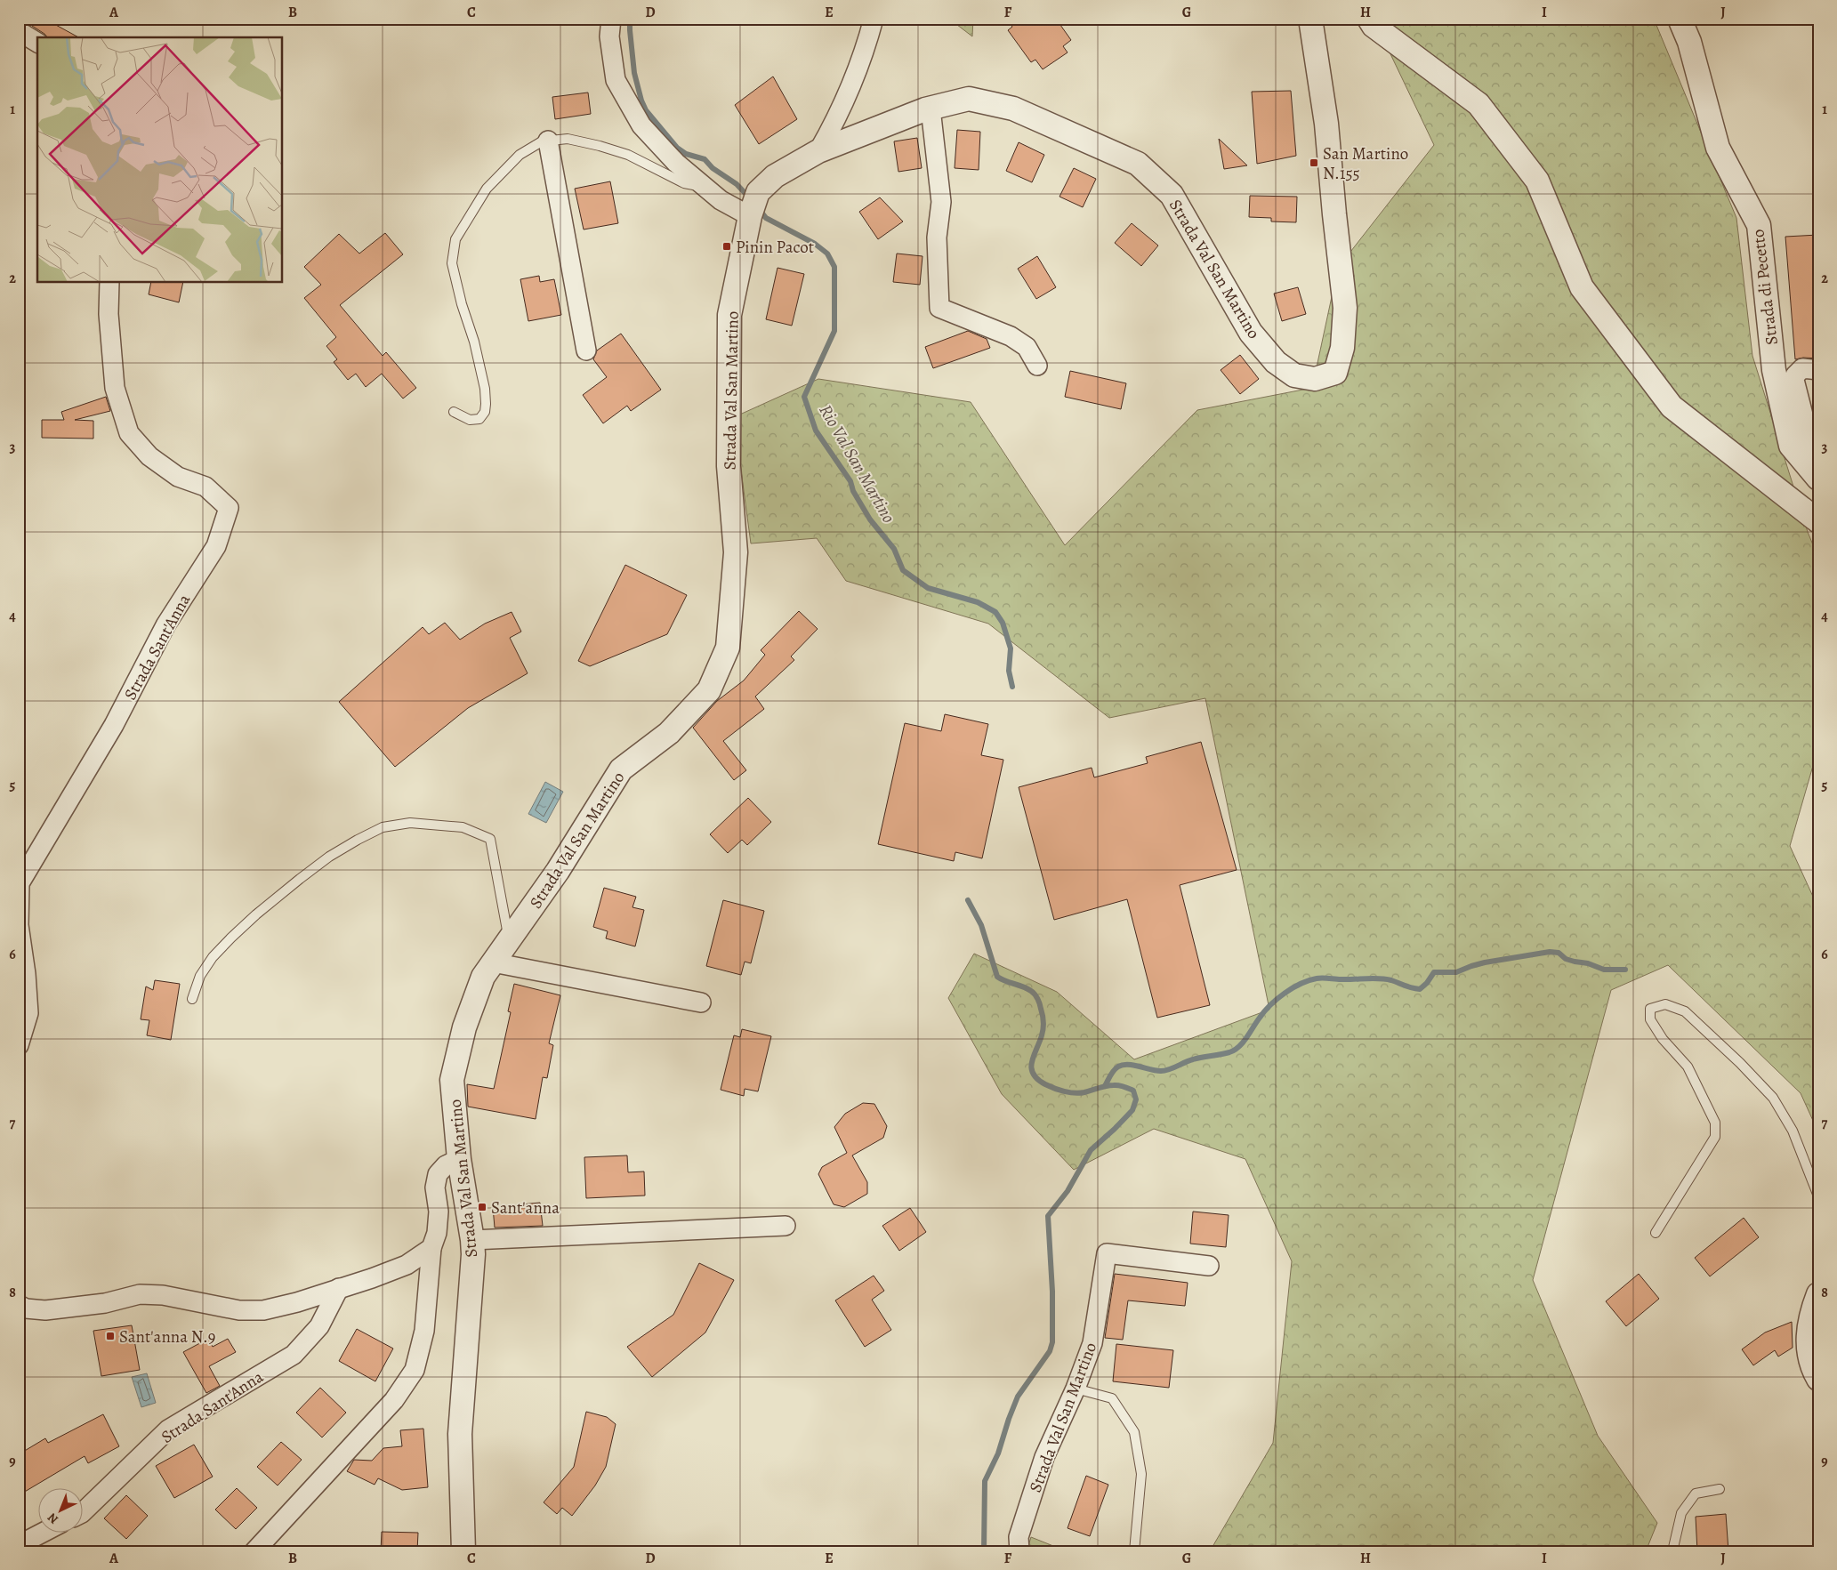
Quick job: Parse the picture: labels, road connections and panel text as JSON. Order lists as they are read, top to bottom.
{
  "streets": {
    "street": ["Strada Val San Martino", "Strada di Pecetto", "Strada Sant'Anna"]
  },
  "water": ["Rio Val San Martino"],
  "places": {
    "transit": [
      "San Martino N.155",
      "Pinin Pacot",
      "Sant'anna",
      "Sant'anna N.9"
    ]
  },
  "north": "bottom left",
  "grid": {
    "columns": [
      "A",
      "B",
      "C",
      "D",
      "E",
      "F",
      "G",
      "H",
      "I",
      "J"
    ],
    "rows": [
      "1",
      "2",
      "3",
      "4",
      "5",
      "6",
      "7",
      "8",
      "9"
    ]
  }
}
